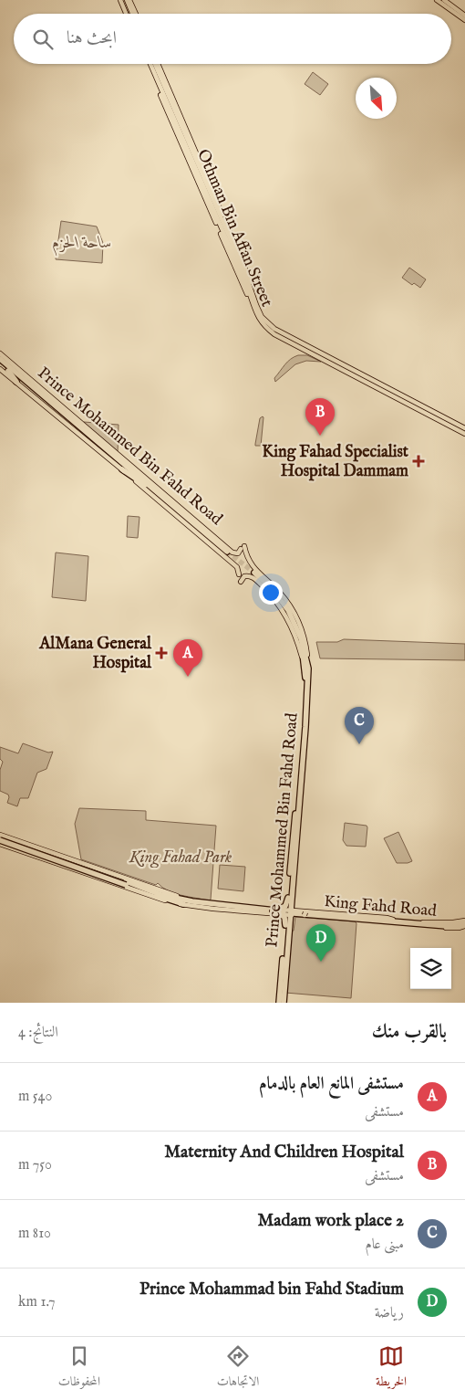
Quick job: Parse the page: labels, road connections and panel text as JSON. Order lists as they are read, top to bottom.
{
  "streets": {
    "highway": ["Prince Mohammed Bin Fahd Road", "King Fahd Road"],
    "main road": ["Othman Bin Affan Street"]
  },
  "crossings": [
    ["Prince Mohammed Bin Fahd Road", "King Fahd Road"]
  ],
  "parks": ["ساحة الحزم", "King Fahad Park"],
  "places": {
    "health": ["King Fahad Specialist Hospital Dammam", "AlMana General Hospital"]
  },
  "north": "bottom right",
  "page": {
    "search": "ابحث هنا",
    "pins": [
      "B",
      "A",
      "C",
      "D"
    ],
    "heading": ["بالقرب منك", "النتائج: 4"],
    "list": [
      {
        "mark": "A",
        "name": "مستشفى المانع العام بالدمام",
        "note": "مستشفى",
        "value": "540 m"
      },
      {
        "mark": "B",
        "name": "Maternity And Children Hospital",
        "note": "مستشفى",
        "value": "750 m"
      },
      {
        "mark": "C",
        "name": "Madam work place 2",
        "note": "مبنى عام",
        "value": "810 m"
      },
      {
        "mark": "D",
        "name": "Prince Mohammad bin Fahd Stadium",
        "note": "رياضة",
        "value": "1.7 km"
      }
    ],
    "nav": ["الخريطة", "الاتجاهات", "المحفوظات"]
  }
}
